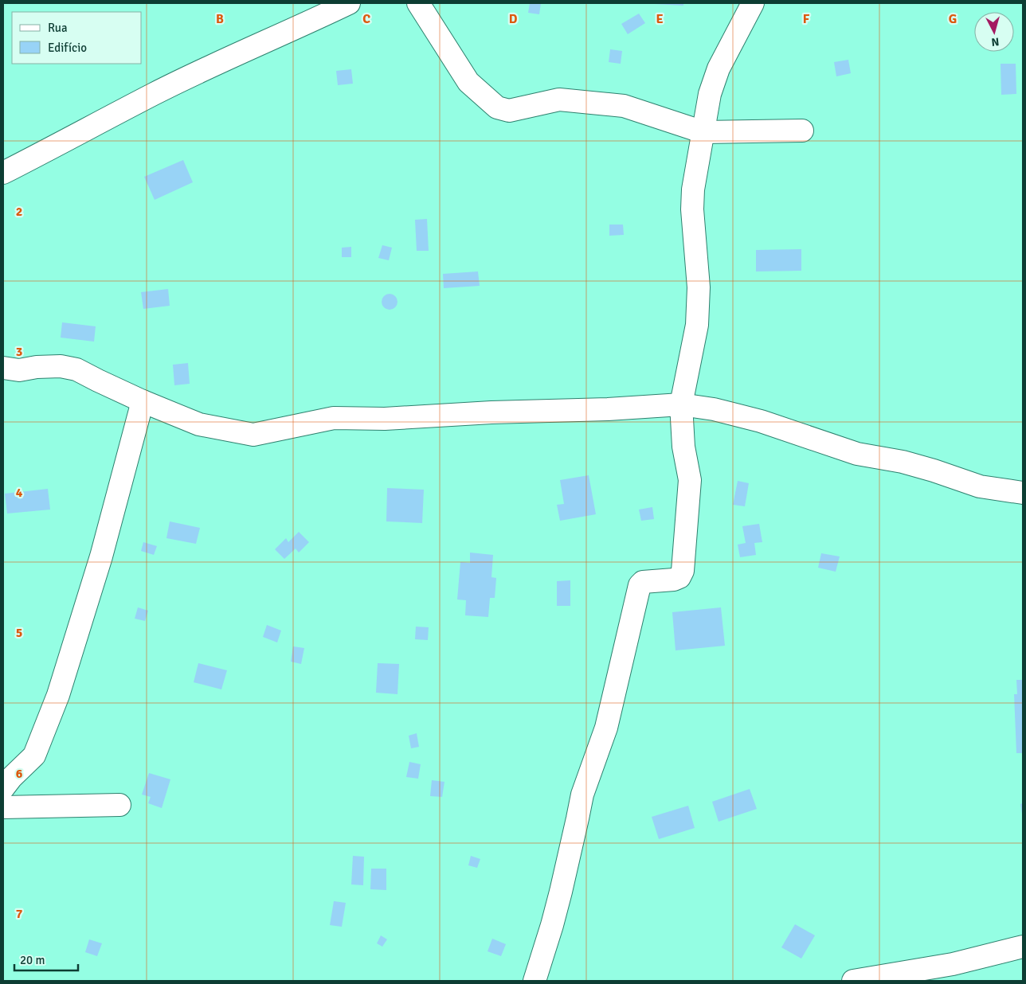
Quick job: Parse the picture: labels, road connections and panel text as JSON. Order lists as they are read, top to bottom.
{
  "legend": ["Rua", "Edifício"],
  "scale_bar": "20 m",
  "north": "bottom",
  "grid": {
    "columns": [
      "B",
      "C",
      "D",
      "E",
      "F",
      "G"
    ],
    "rows": [
      "2",
      "3",
      "4",
      "5",
      "6",
      "7"
    ]
  }
}
